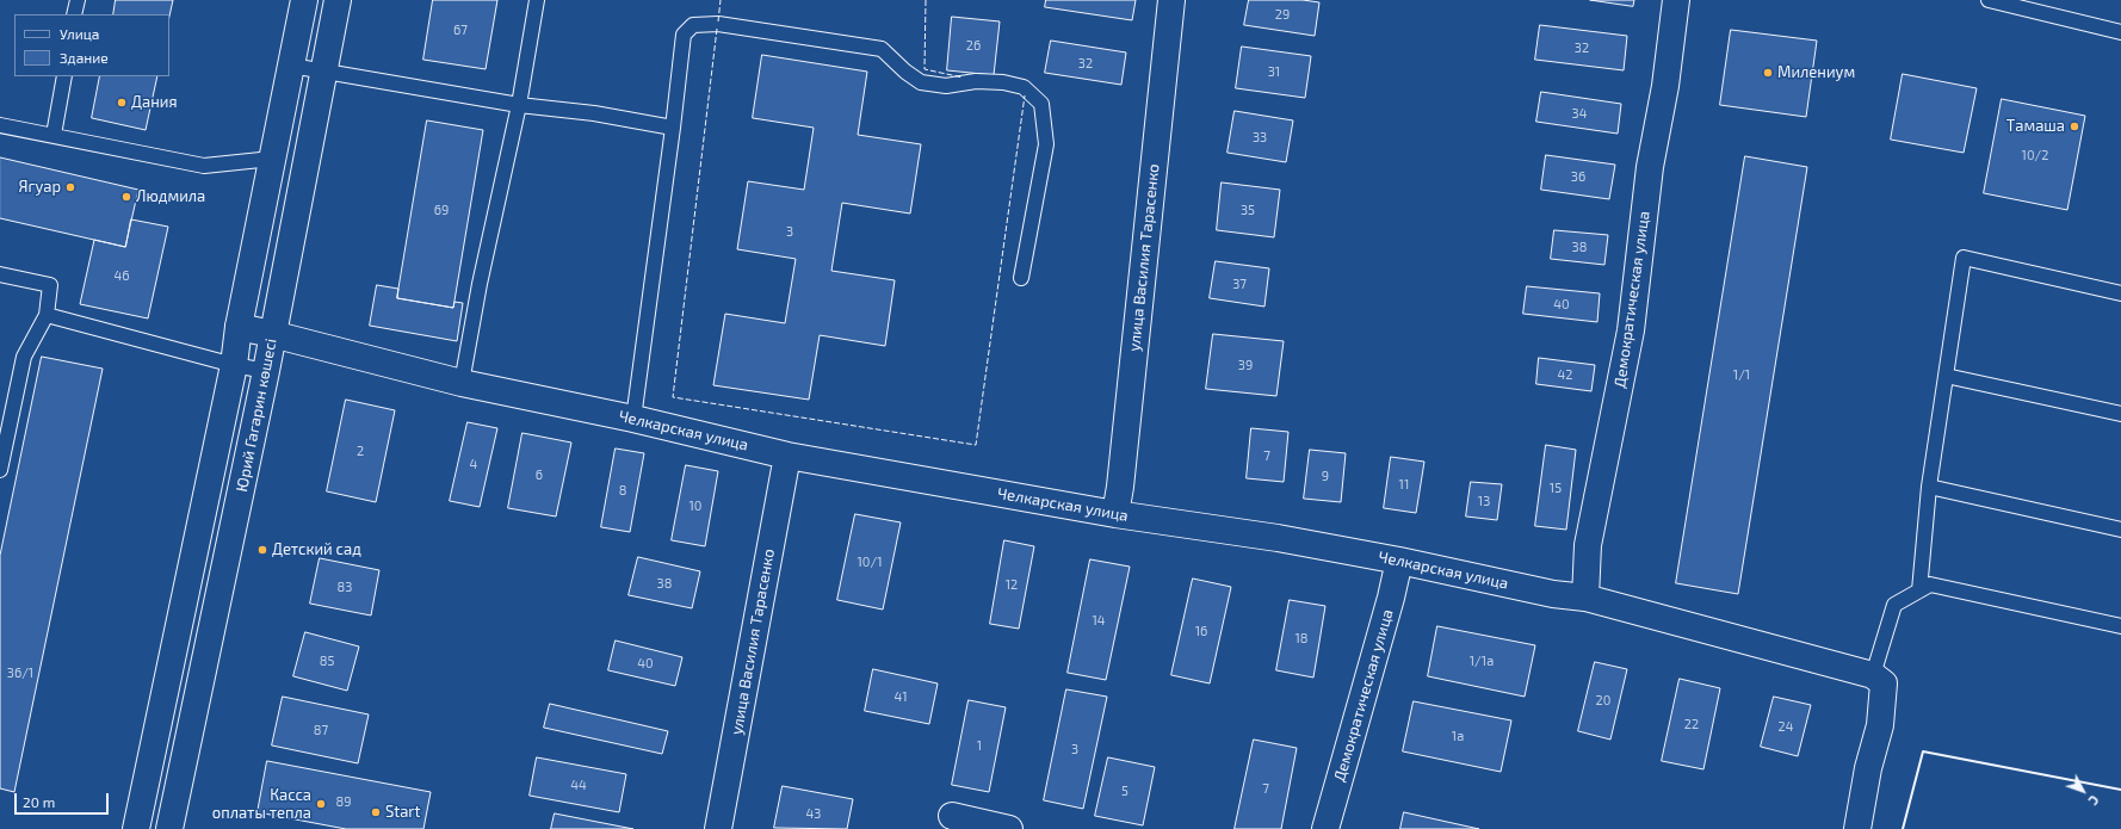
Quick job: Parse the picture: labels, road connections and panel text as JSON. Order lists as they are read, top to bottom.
{
  "streets": {
    "street": [
      "улица Василия Тарасенко",
      "Демократическая улица",
      "Юрий Гагарин көшесі",
      "Челкарская улица"
    ]
  },
  "crossings": [
    ["улица Василия Тарасенко", "Челкарская улица"],
    ["Демократическая улица", "Челкарская улица"],
    ["Юрий Гагарин көшесі", "Челкарская улица"]
  ],
  "places": [
    "Милениум",
    "Дания",
    "Тамаша",
    "Ягуар",
    "Людмила",
    "Детский сад",
    "Касса оплаты тепла",
    "Start"
  ],
  "house_numbers": [
    "29",
    "67",
    "26",
    "32",
    "32",
    "31",
    "34",
    "33",
    "10/2",
    "36",
    "69",
    "35",
    "3",
    "38",
    "46",
    "37",
    "40",
    "39",
    "42",
    "1/1",
    "2",
    "7",
    "4",
    "6",
    "9",
    "11",
    "15",
    "8",
    "13",
    "10",
    "10/1",
    "38",
    "12",
    "83",
    "14",
    "16",
    "18",
    "85",
    "1/1а",
    "40",
    "36/1",
    "41",
    "20",
    "22",
    "24",
    "87",
    "1а",
    "1",
    "3",
    "44",
    "7",
    "5",
    "89",
    "43"
  ],
  "legend": ["Улица", "Здание"],
  "scale_bar": "20 m",
  "north": "bottom right"
}
